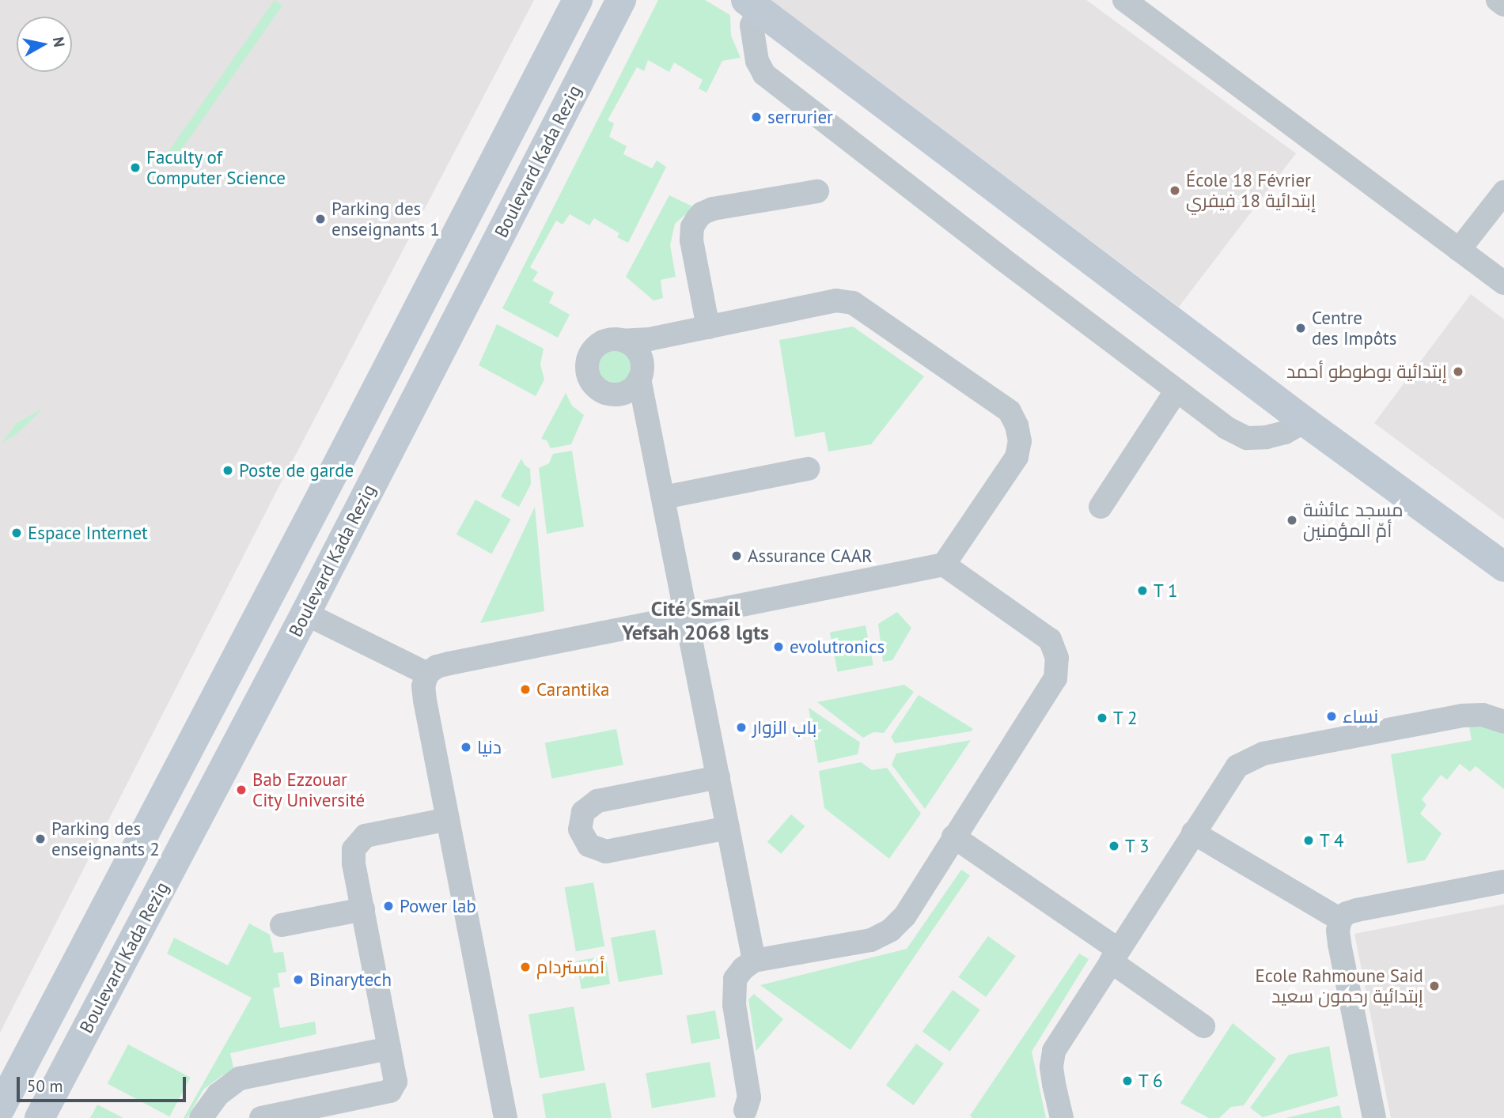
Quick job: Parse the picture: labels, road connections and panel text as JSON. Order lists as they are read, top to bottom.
{
  "streets": {
    "main road": ["Boulevard Kada Rezig"]
  },
  "districts": ["Cité Smail Yefsah 2068 lgts"],
  "places": [
    "serrurier",
    "Faculty of Computer Science",
    "École 18 Février إبتدائية 18 فيفري",
    "Parking des enseignants 1",
    "Centre des Impôts",
    "إبتدائية بوطوطو أحمد",
    "Poste de garde",
    "مسجد عائشة أمّ المؤمنين",
    "Espace Internet",
    "Assurance CAAR",
    "T 1",
    "evolutronics",
    "Carantika",
    "نساء",
    "T 2",
    "باب الزوار",
    "دنيا",
    "Bab Ezzouar City Université",
    "Parking des enseignants 2",
    "T 4",
    "T 3",
    "Power lab",
    "أمستردام",
    "Binarytech",
    "Ecole Rahmoune Said إبتدائية رحمون سعيد",
    "T 6"
  ],
  "scale_bar": "50 m",
  "north": "right"
}
